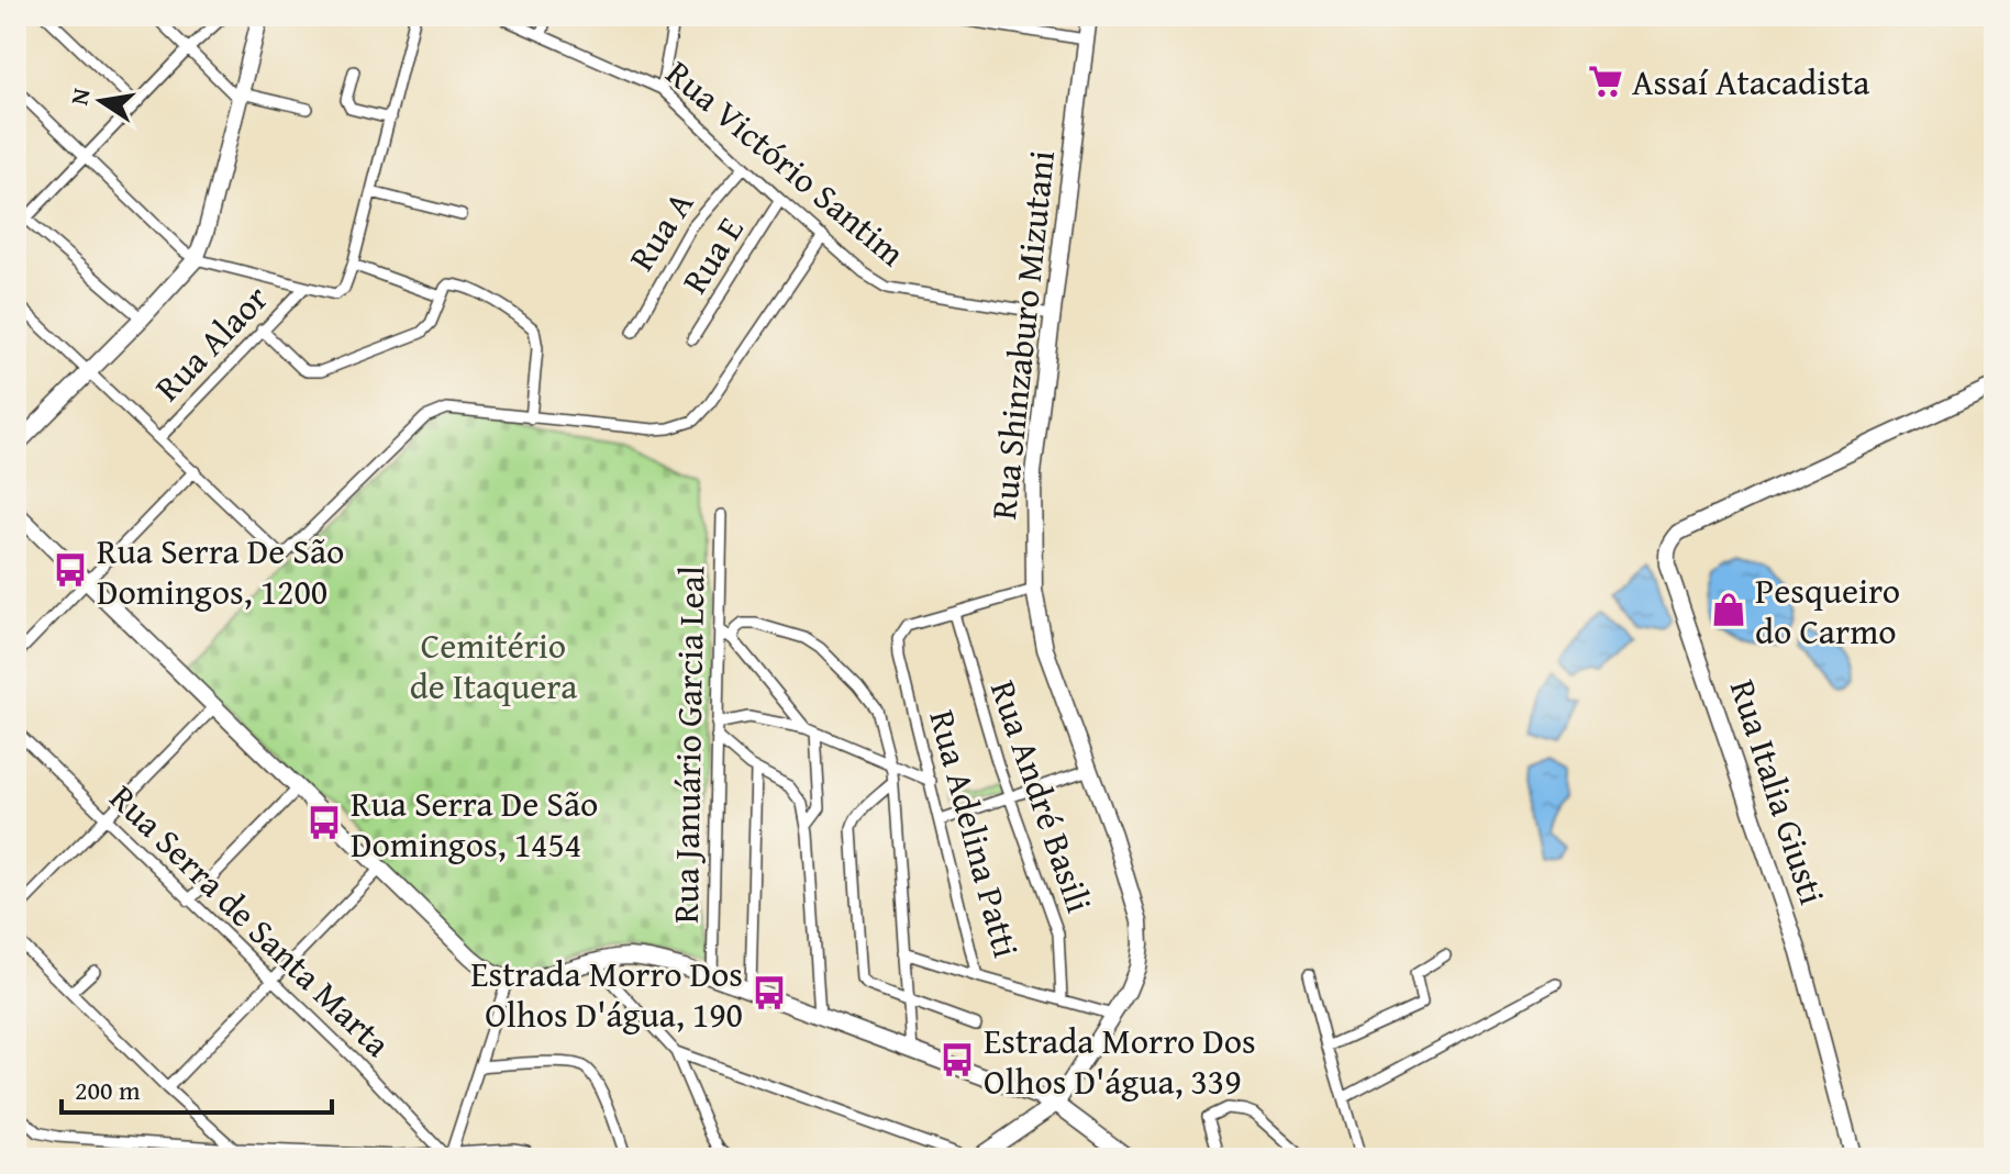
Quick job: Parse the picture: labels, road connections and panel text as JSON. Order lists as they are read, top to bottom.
{
  "streets": {
    "street": [
      "Rua Victório Santim",
      "Rua A",
      "Rua E",
      "Rua Shinzaburo Mizutani",
      "Rua Alaor",
      "Rua Januário Garcia Leal",
      "Rua Italia Giusti",
      "Rua André Basili",
      "Rua Adelina Patti",
      "Rua Serra de Santa Marta"
    ]
  },
  "crossings": [
    ["Rua Victório Santim", "Rua A"],
    ["Rua Victório Santim", "Rua E"],
    ["Rua Victório Santim", "Rua Shinzaburo Mizutani"],
    ["Rua Shinzaburo Mizutani", "Rua Adelina Patti"],
    ["Rua André Basili", "Rua Adelina Patti"]
  ],
  "parks": ["Cemitério de Itaquera"],
  "places": {
    "supermarket": ["Assaí Atacadista"],
    "bus stop": [
      "Rua Serra De São Domingos, 1200",
      "Rua Serra De São Domingos, 1454",
      "Estrada Morro Dos Olhos D'água, 190",
      "Estrada Morro Dos Olhos D'água, 339"
    ],
    "shop": ["Pesqueiro do Carmo"]
  },
  "scale_bar": "200 m",
  "north": "left"
}
